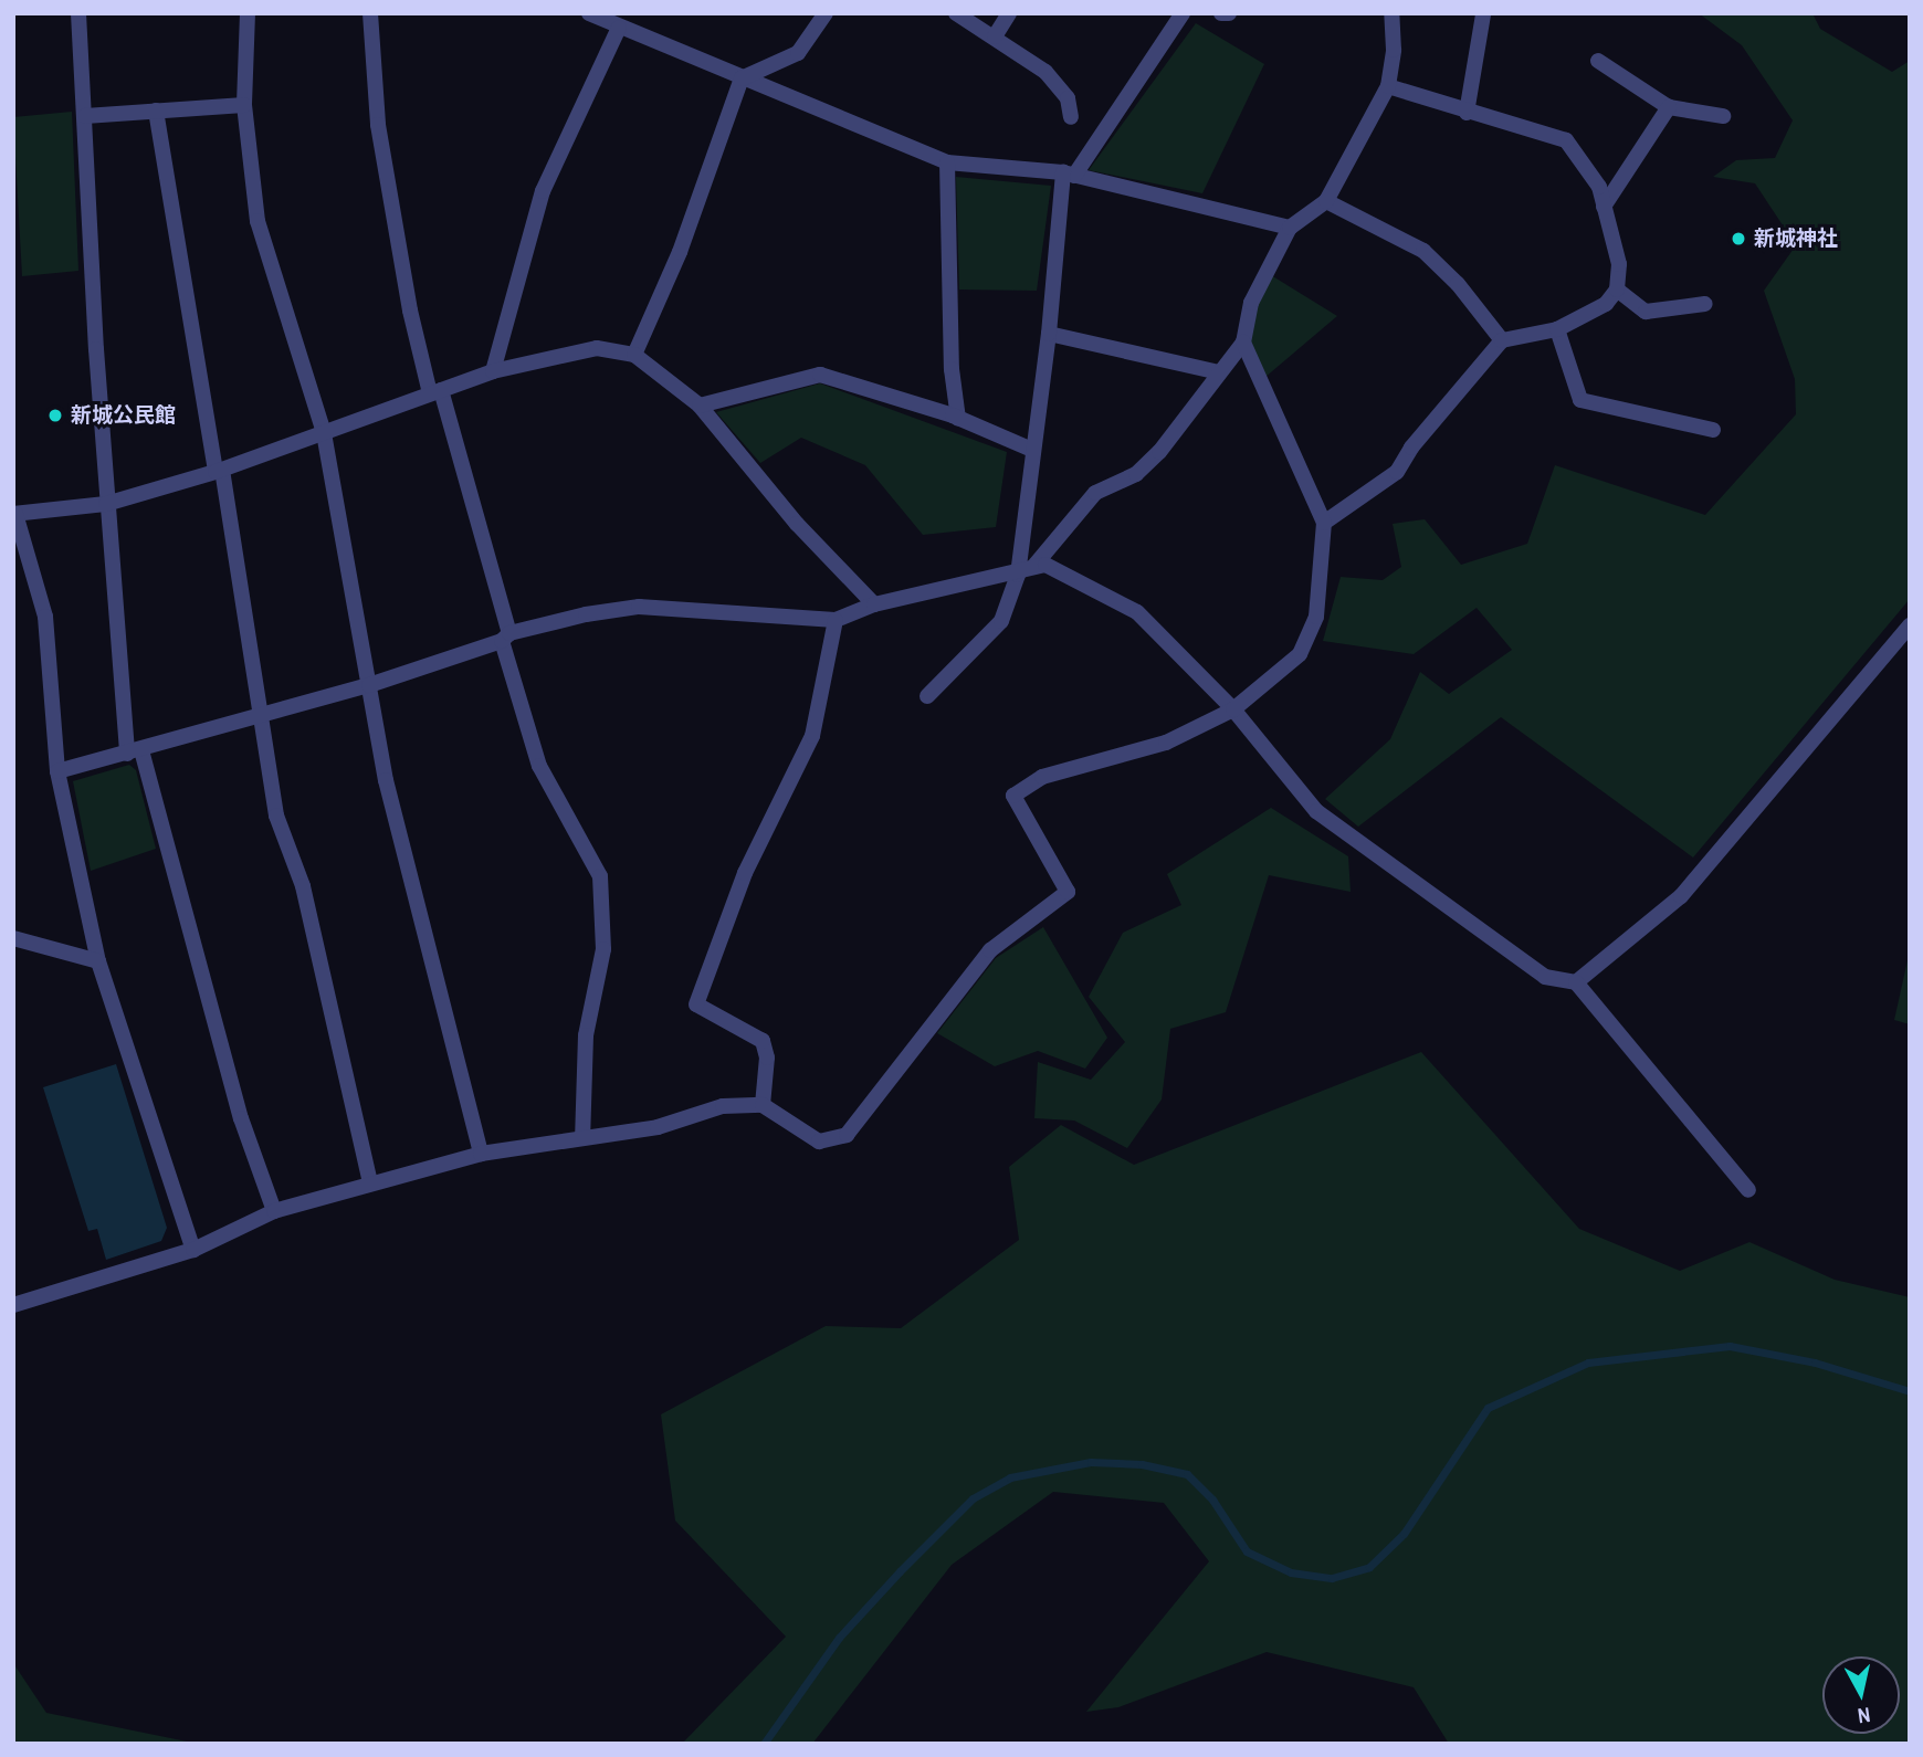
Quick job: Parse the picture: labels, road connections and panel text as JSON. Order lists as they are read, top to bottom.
{
  "places": ["新城神社", "新城公民館"],
  "north": "bottom"
}
